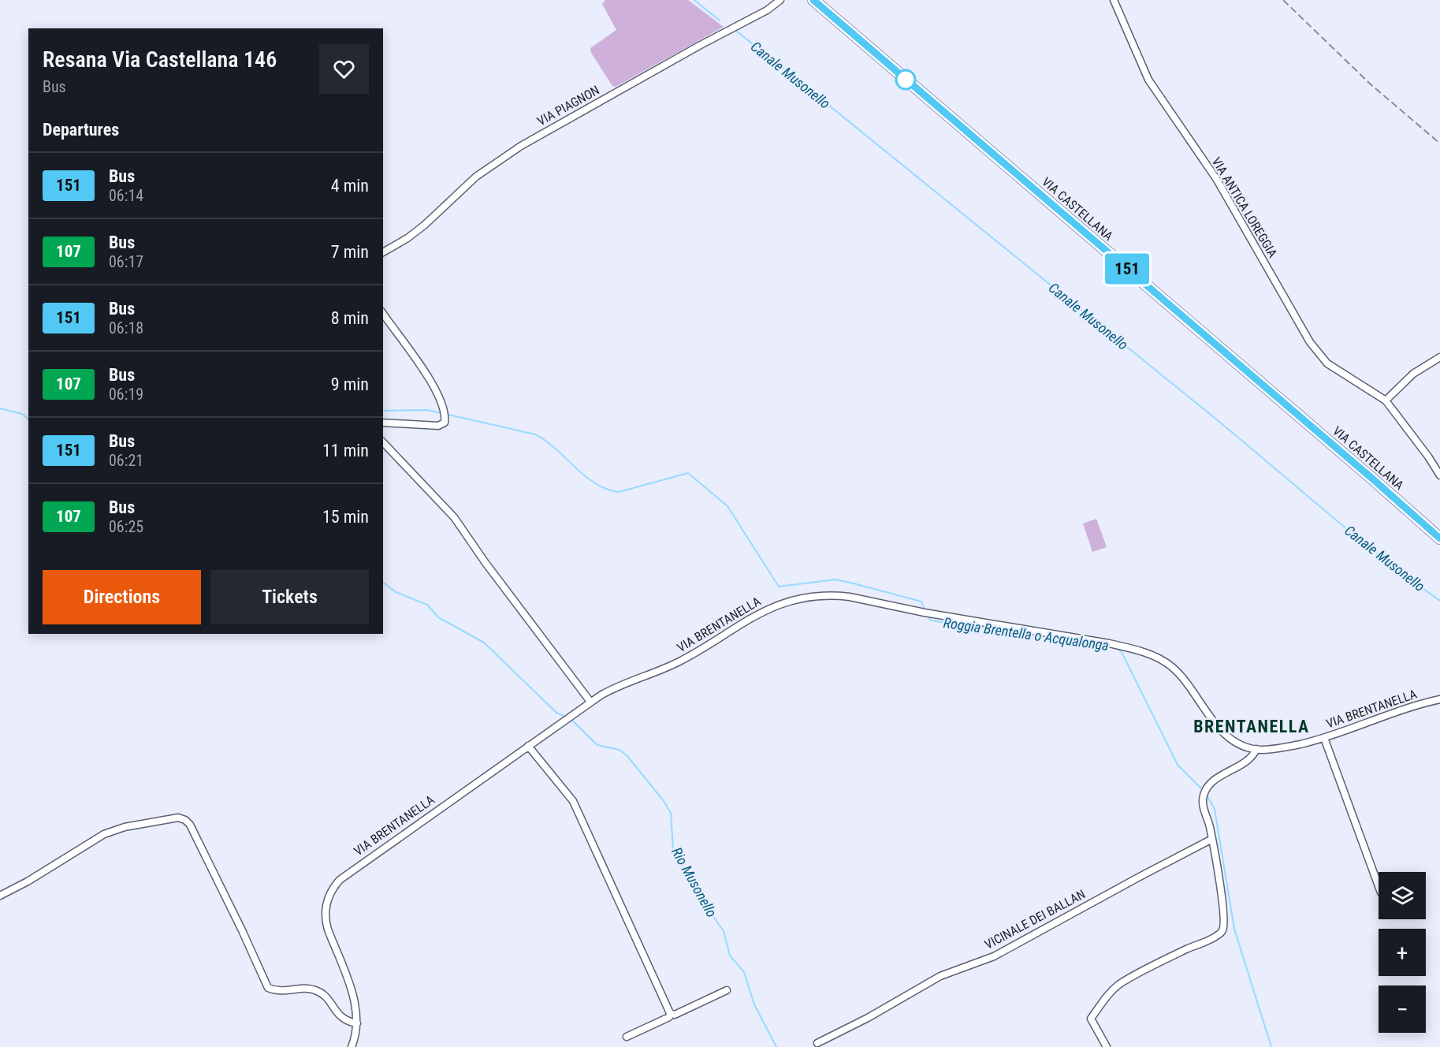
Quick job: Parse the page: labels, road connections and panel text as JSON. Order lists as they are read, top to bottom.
{
  "streets": {
    "main road": ["VIA CASTELLANA"],
    "street": [
      "VIA PIAGNON",
      "VIA ANTICA LOREGGIA",
      "VIA BRENTANELLA",
      "VICINALE DEI BALLAN"
    ]
  },
  "districts": ["BRENTANELLA"],
  "water": ["Canale Musonello", "Roggia Brentella o Acqualonga", "Rio Musonello"],
  "lines": ["bus line 151"],
  "page": {
    "on_map": "151",
    "heading": [
      ["Resana Via Castellana 146", "Bus"],
      "Departures"
    ],
    "list": [
      {
        "mark": "151",
        "name": "Bus",
        "note": "06:14",
        "value": "4 min"
      },
      {
        "mark": "107",
        "name": "Bus",
        "note": "06:17",
        "value": "7 min"
      },
      {
        "mark": "151",
        "name": "Bus",
        "note": "06:18",
        "value": "8 min"
      },
      {
        "mark": "107",
        "name": "Bus",
        "note": "06:19",
        "value": "9 min"
      },
      {
        "mark": "151",
        "name": "Bus",
        "note": "06:21",
        "value": "11 min"
      },
      {
        "mark": "107",
        "name": "Bus",
        "note": "06:25",
        "value": "15 min"
      }
    ],
    "buttons": ["Directions", "Tickets"],
    "map_buttons": ["+", "−"]
  }
}
